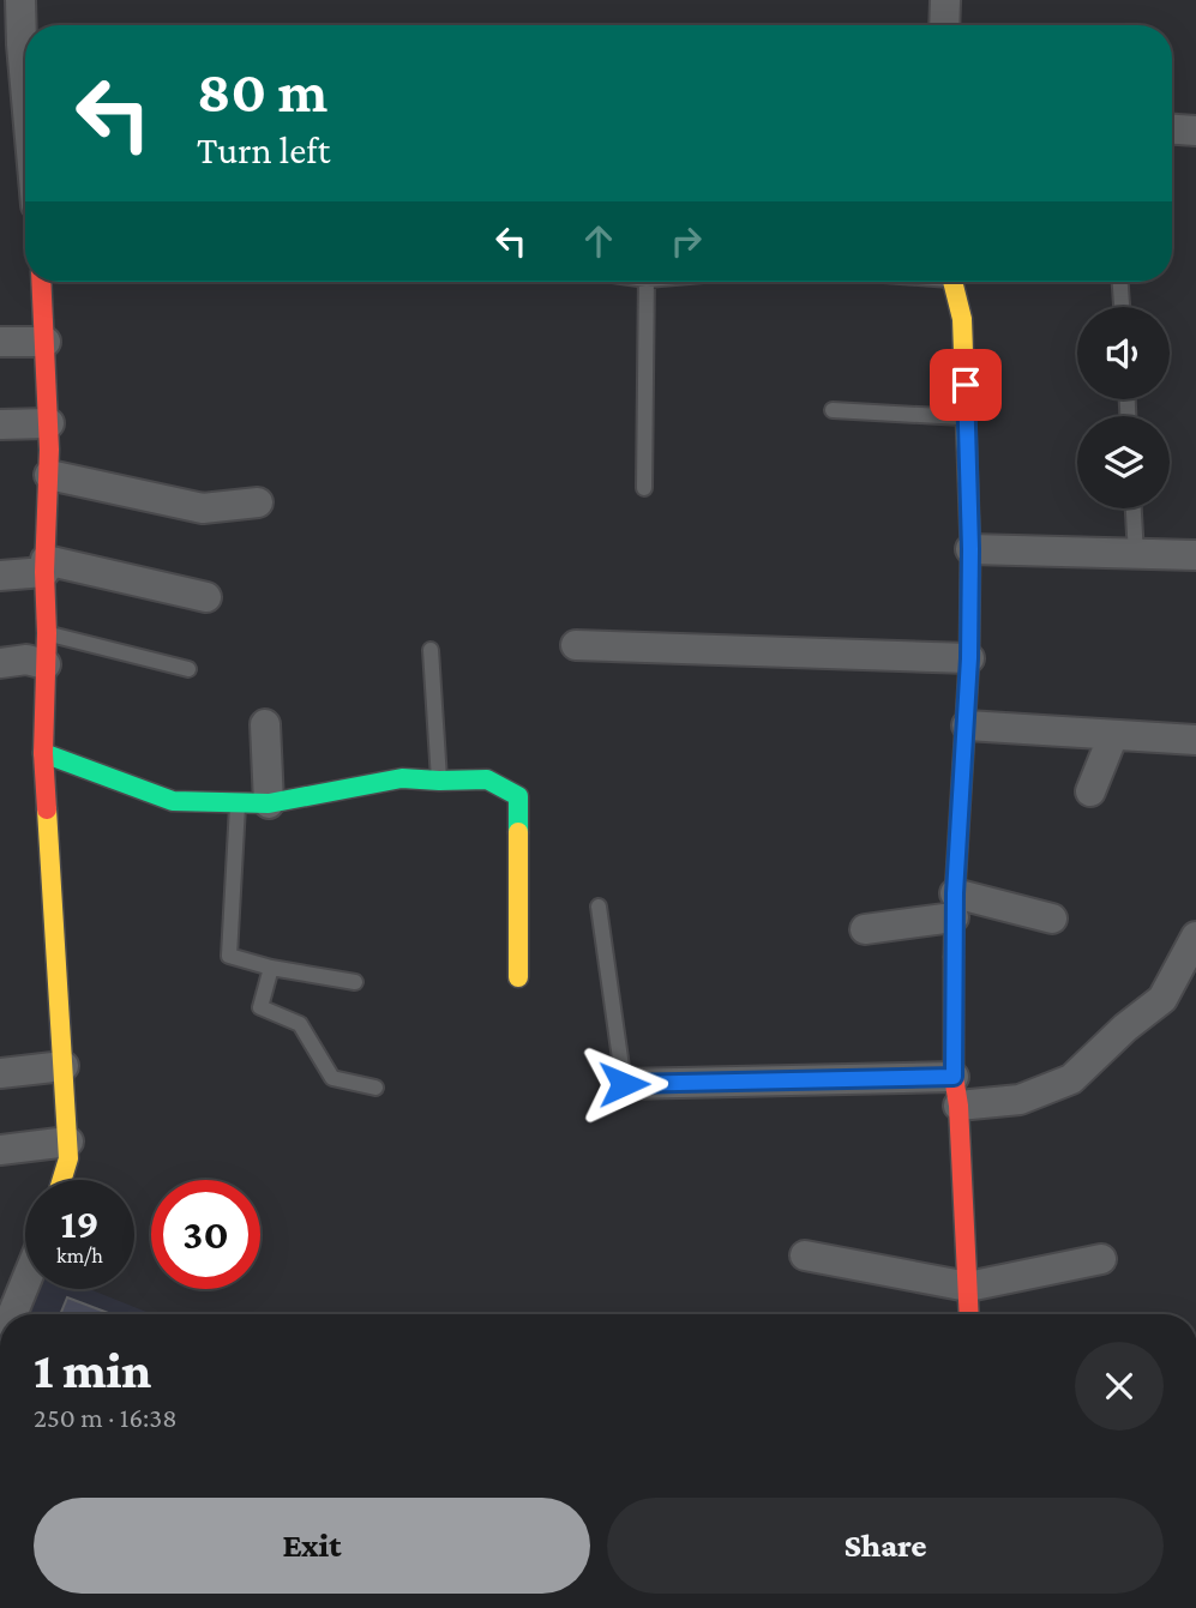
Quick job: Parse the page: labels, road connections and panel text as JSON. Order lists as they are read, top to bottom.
{
  "page": {
    "turn": ["80 m", "Turn left"],
    "speed": "19 km/h",
    "limit": "30",
    "heading": ["1 min", "250 m · 16:38"],
    "buttons": ["Exit", "Share"]
  }
}
